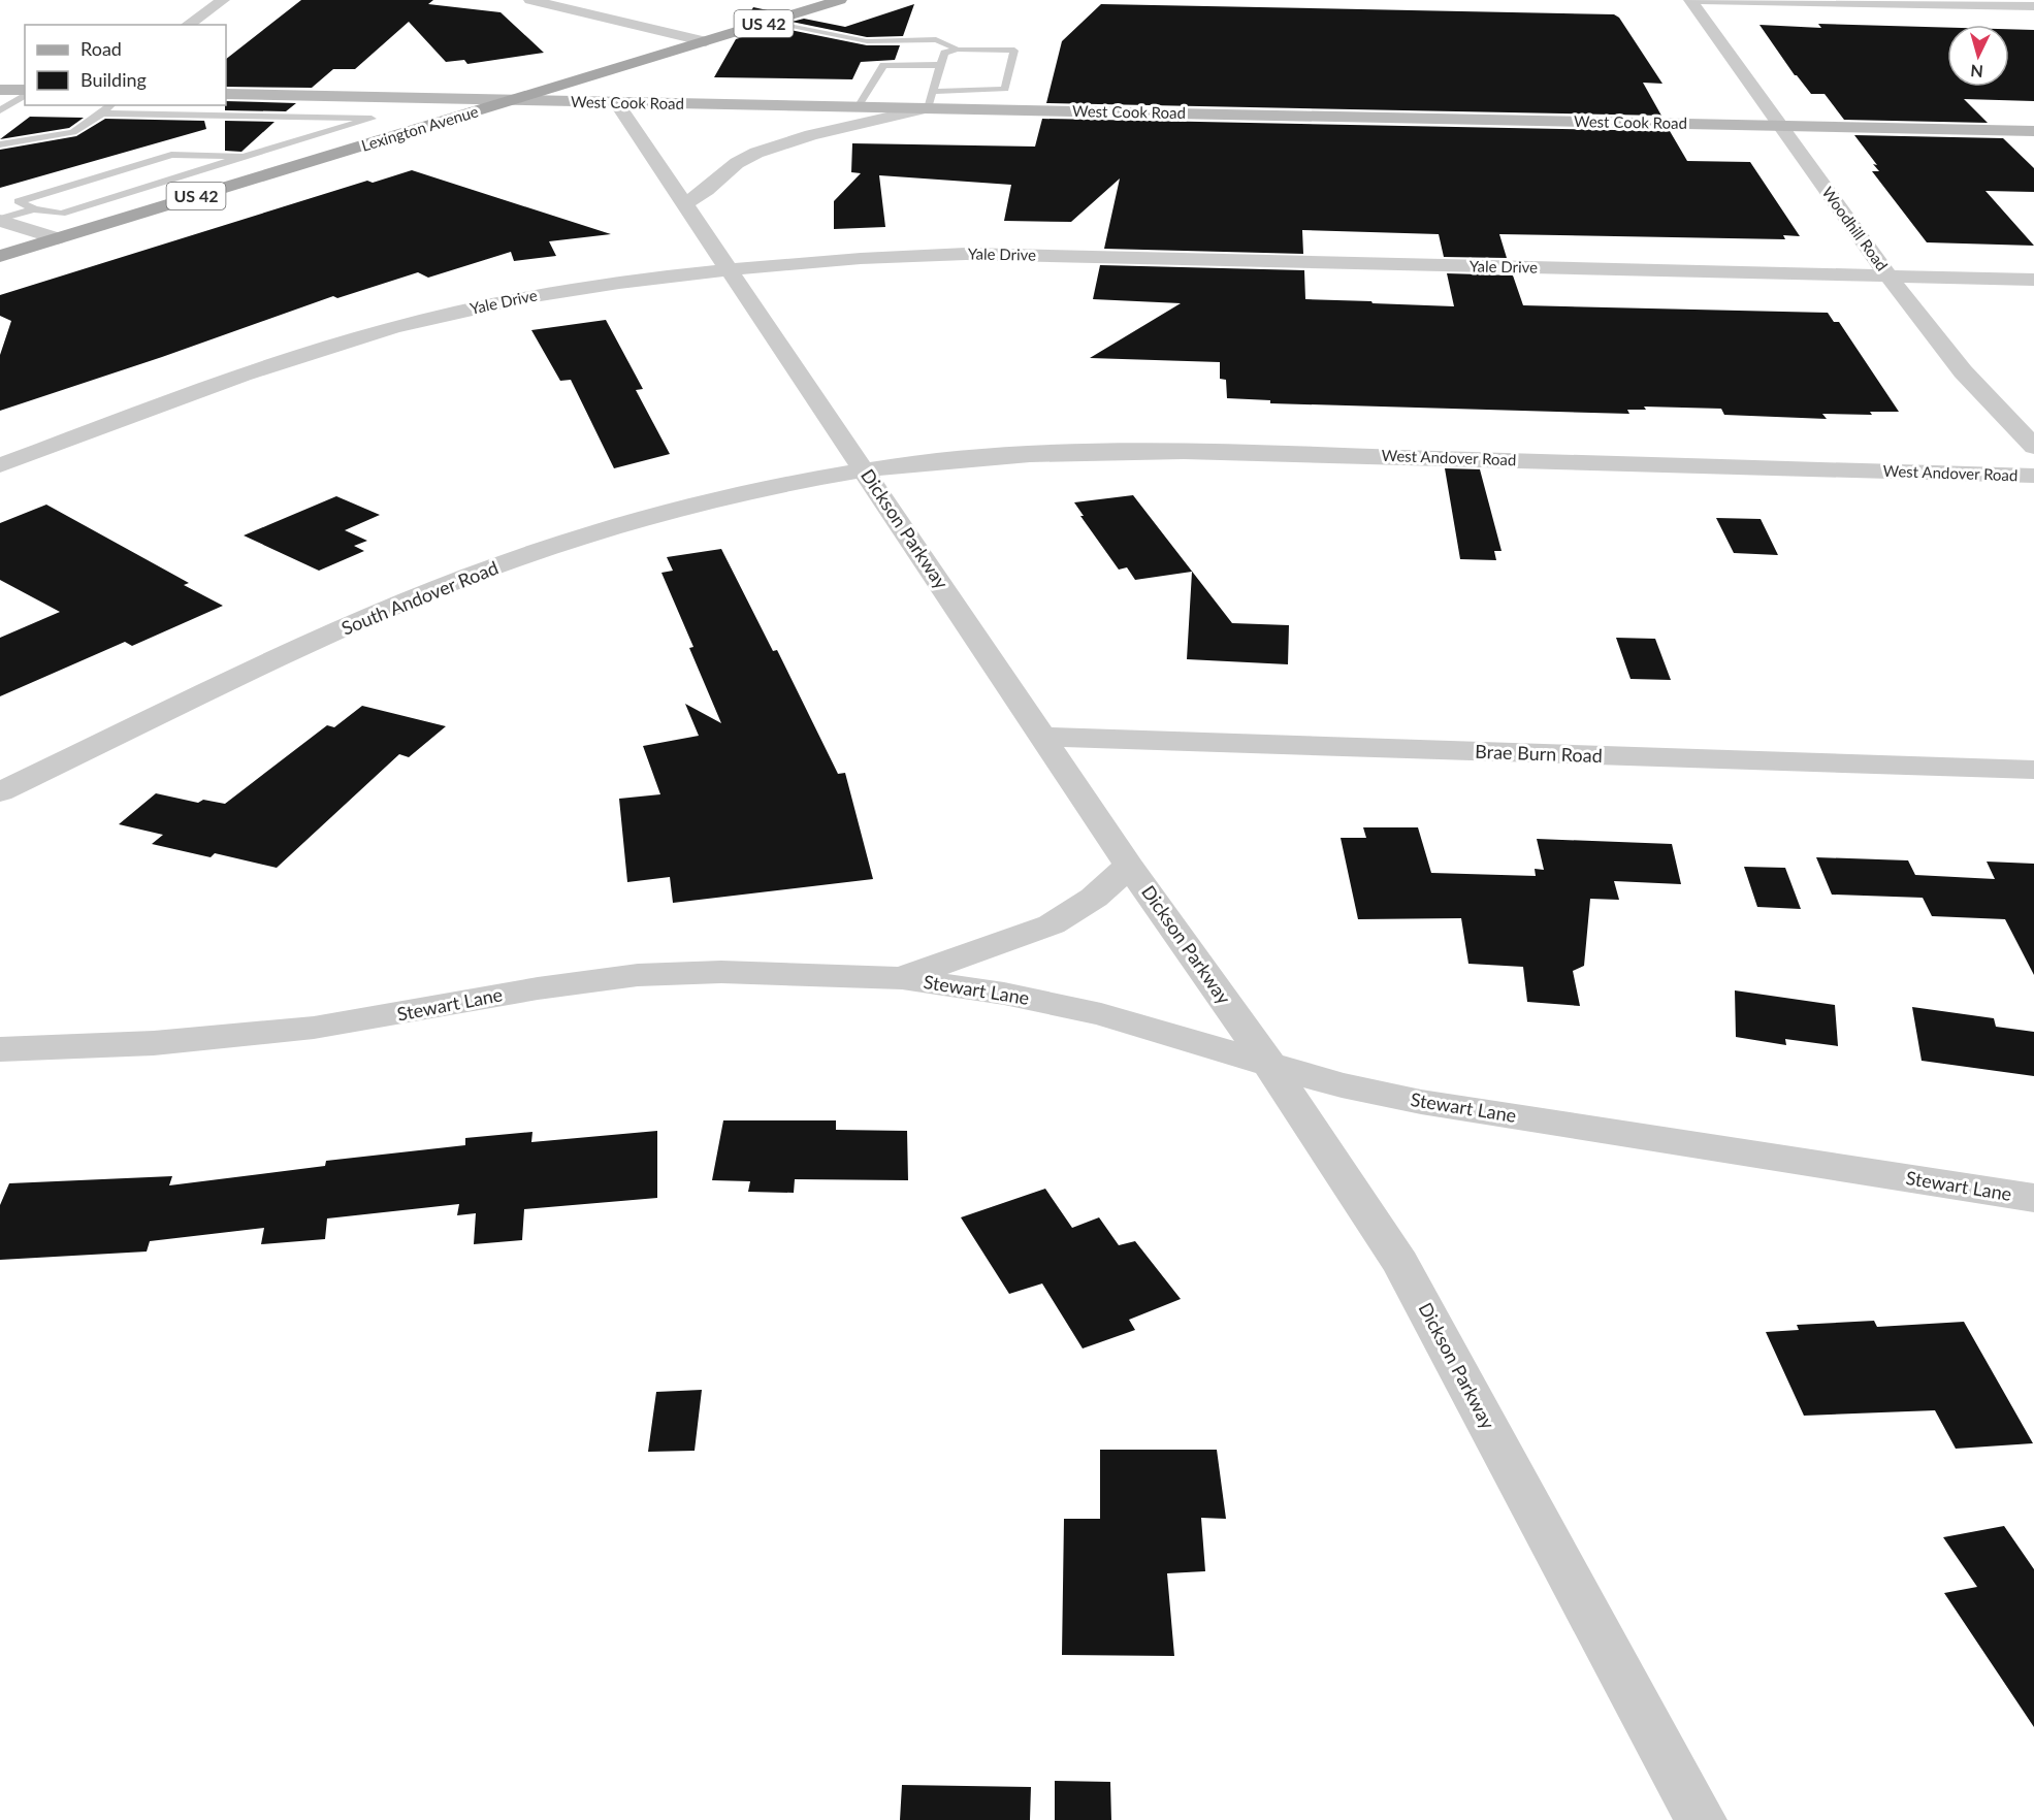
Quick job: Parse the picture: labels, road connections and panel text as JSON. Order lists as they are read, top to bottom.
{
  "streets": {
    "main road": ["US 42", "West Cook Road", "Lexington Avenue"],
    "street": [
      "Woodhill Road",
      "Yale Drive",
      "West Andover Road",
      "Dickson Parkway",
      "South Andover Road",
      "Brae Burn Road",
      "Stewart Lane"
    ]
  },
  "crossings": [
    ["West Cook Road", "Lexington Avenue"],
    ["West Cook Road", "Woodhill Road"],
    ["West Cook Road", "Dickson Parkway"],
    ["Woodhill Road", "Yale Drive"],
    ["Yale Drive", "Dickson Parkway"],
    ["West Andover Road", "Dickson Parkway"],
    ["West Andover Road", "South Andover Road"],
    ["Dickson Parkway", "South Andover Road"],
    ["Dickson Parkway", "Brae Burn Road"],
    ["Dickson Parkway", "Stewart Lane"]
  ],
  "legend": ["Road", "Building"],
  "north": "bottom"
}
